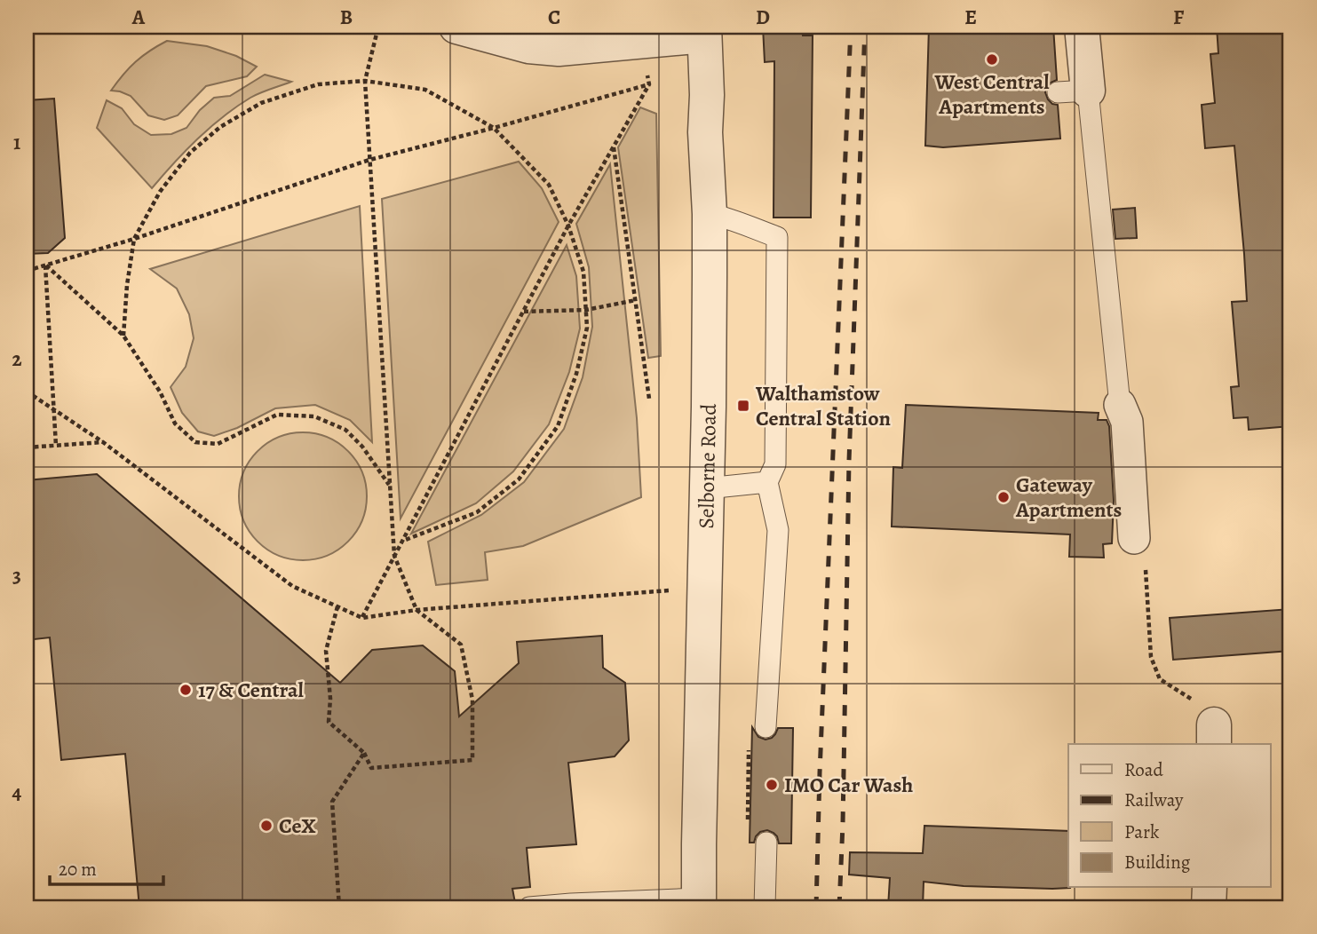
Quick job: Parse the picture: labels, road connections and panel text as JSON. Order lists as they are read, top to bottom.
{
  "streets": {
    "street": ["Selborne Road"]
  },
  "places": {
    "other": [
      "West Central Apartments",
      "Gateway Apartments",
      "17 & Central",
      "IMO Car Wash",
      "CeX"
    ],
    "transit": ["Walthamstow Central Station"]
  },
  "legend": [
    "Road",
    "Railway",
    "Park",
    "Building"
  ],
  "scale_bar": "20 m",
  "grid": {
    "columns": [
      "A",
      "B",
      "C",
      "D",
      "E",
      "F"
    ],
    "rows": [
      "1",
      "2",
      "3",
      "4"
    ]
  }
}
